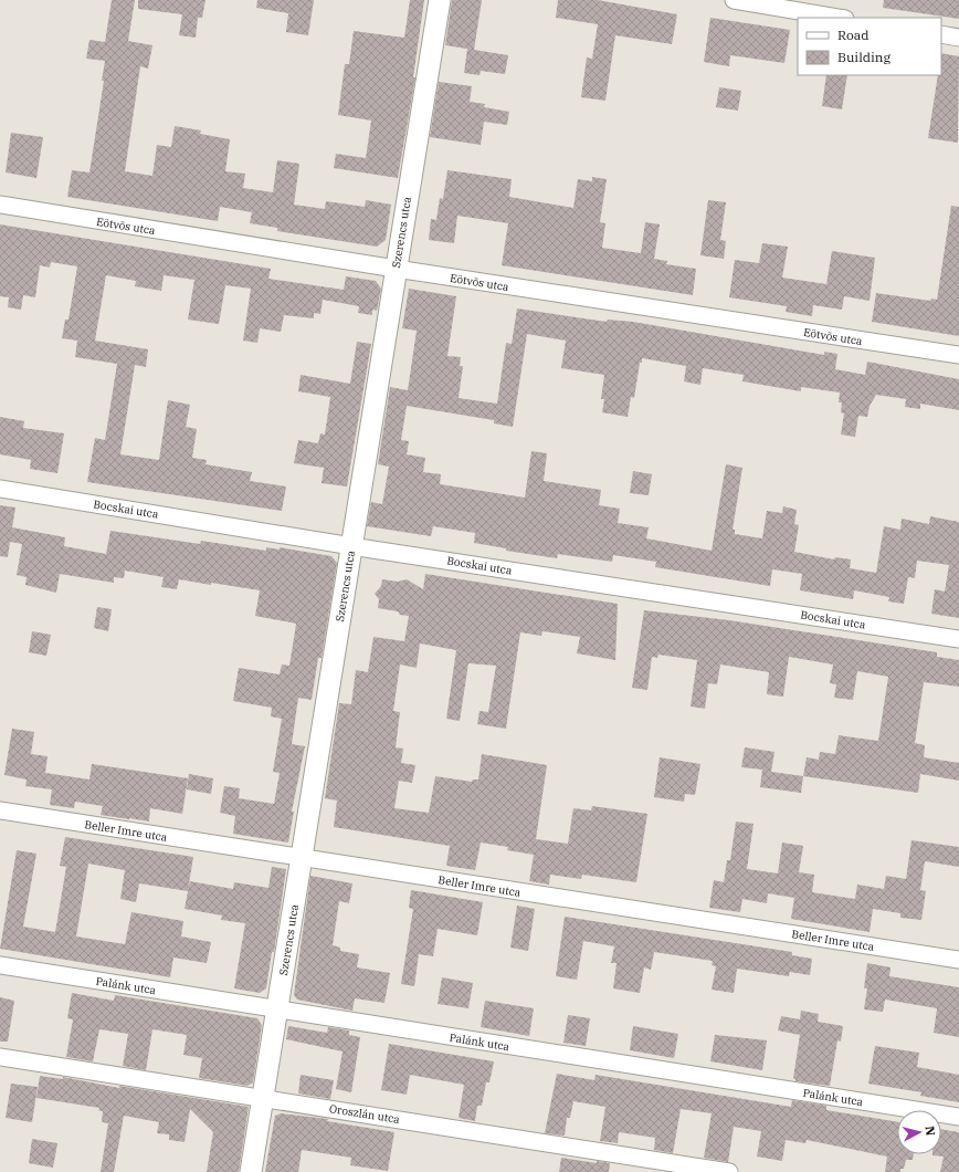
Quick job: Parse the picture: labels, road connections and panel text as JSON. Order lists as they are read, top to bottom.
{
  "streets": {
    "street": [
      "Eötvös utca",
      "Szerencs utca",
      "Bocskai utca",
      "Beller Imre utca",
      "Palánk utca",
      "Oroszlán utca"
    ]
  },
  "crossings": [
    ["Eötvös utca", "Szerencs utca"],
    ["Szerencs utca", "Bocskai utca"],
    ["Szerencs utca", "Beller Imre utca"],
    ["Szerencs utca", "Palánk utca"],
    ["Szerencs utca", "Oroszlán utca"]
  ],
  "legend": ["Road", "Building"],
  "north": "right"
}
